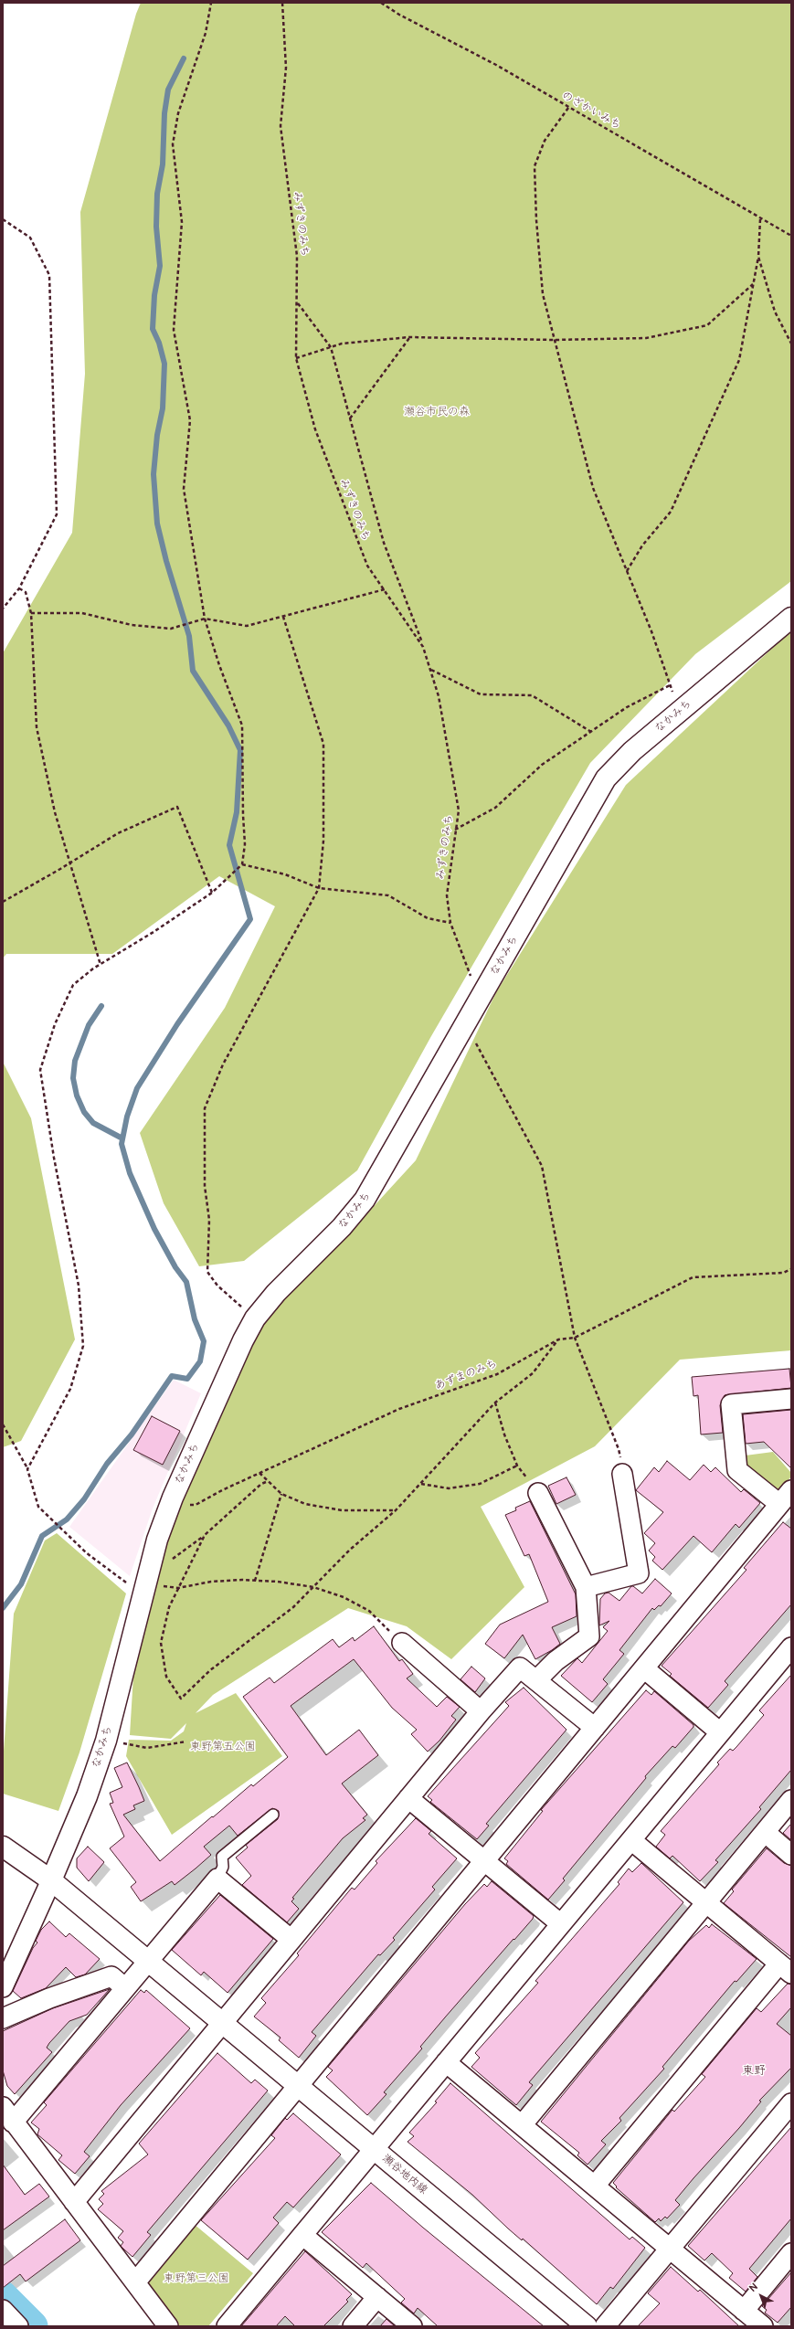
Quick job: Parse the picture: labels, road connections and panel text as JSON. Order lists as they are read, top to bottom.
{
  "streets": {
    "street": ["なかみち", "瀬谷地内線"],
    "path": ["のざかいみち", "みずきのみち", "あずまのみち"]
  },
  "crossings": [
    ["みずきのみち", "なかみち"],
    ["なかみち", "あずまのみち"],
    ["なかみち", "瀬谷地内線"]
  ],
  "districts": ["東野"],
  "parks": ["瀬谷市民の森", "東野第五公園", "東野第三公園"],
  "north": "top left"
}
